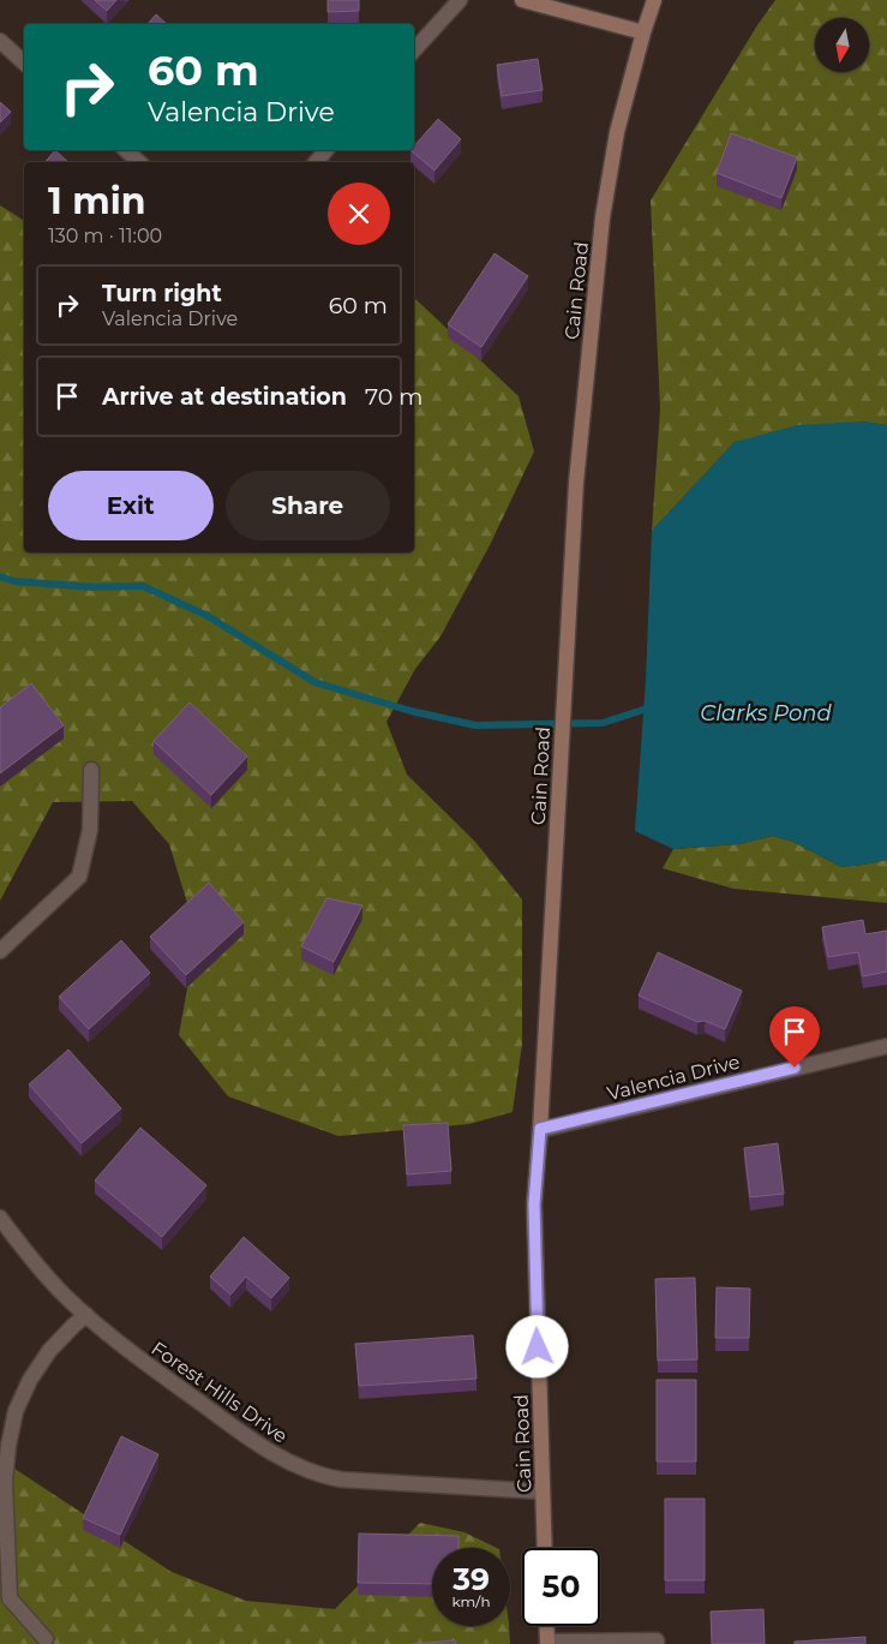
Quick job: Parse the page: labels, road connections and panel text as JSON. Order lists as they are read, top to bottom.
{
  "streets": {
    "main road": ["Cain Road"],
    "street": ["Valencia Drive", "Forest Hills Drive"]
  },
  "crossings": [
    ["Cain Road", "Valencia Drive"],
    ["Cain Road", "Forest Hills Drive"]
  ],
  "water": ["Clarks Pond"],
  "north": "bottom",
  "page": {
    "turn": ["60 m", "Valencia Drive"],
    "heading": ["1 min", "130 m · 11:00"],
    "list": [
      {
        "name": "Turn right",
        "note": "Valencia Drive",
        "value": "60 m"
      },
      {
        "name": "Arrive at destination",
        "value": "70 m"
      }
    ],
    "buttons": ["Exit", "Share"],
    "speed": "39 km/h",
    "limit": "50"
  }
}
